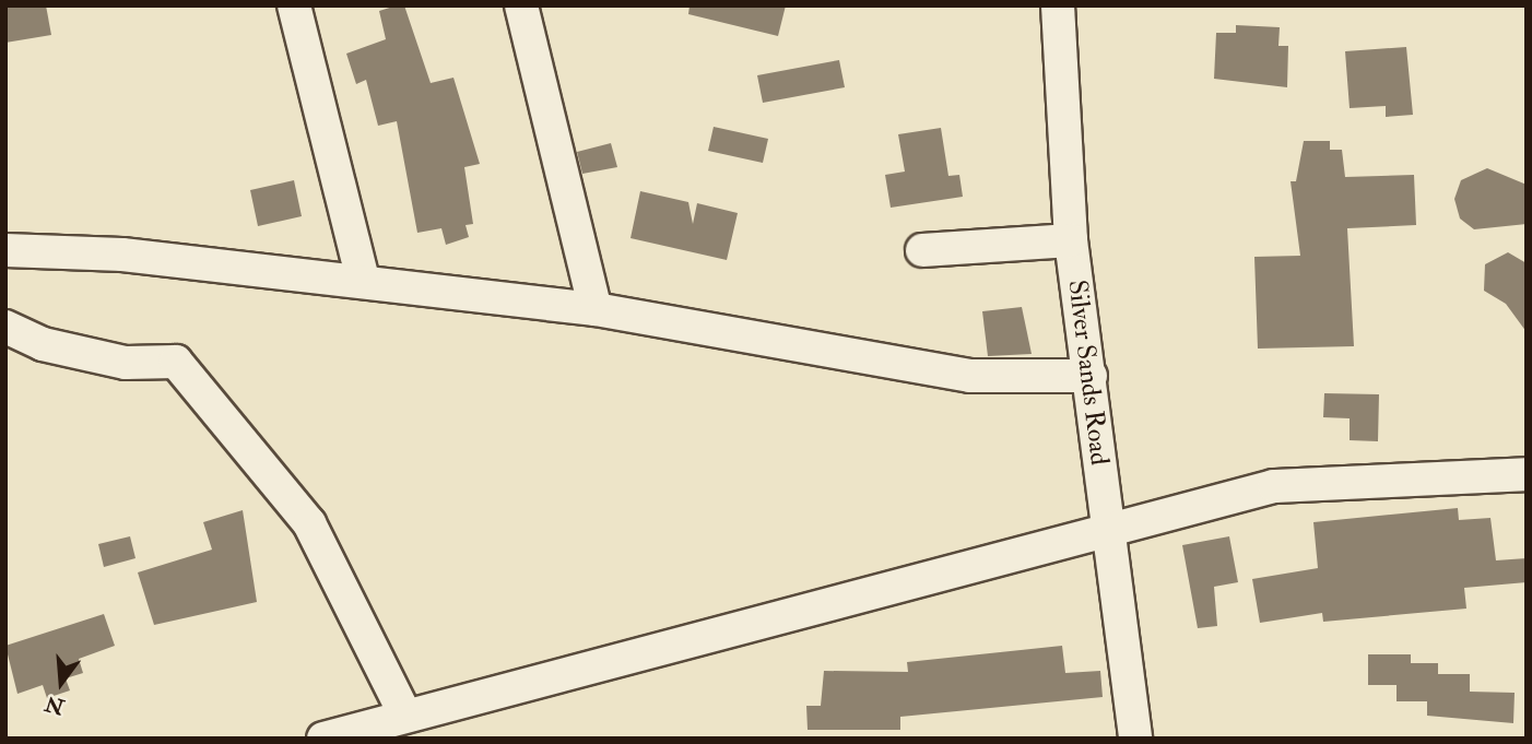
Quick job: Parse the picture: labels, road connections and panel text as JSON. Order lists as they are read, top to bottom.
{
  "streets": {
    "street": ["Silver Sands Road"]
  },
  "north": "bottom"
}
